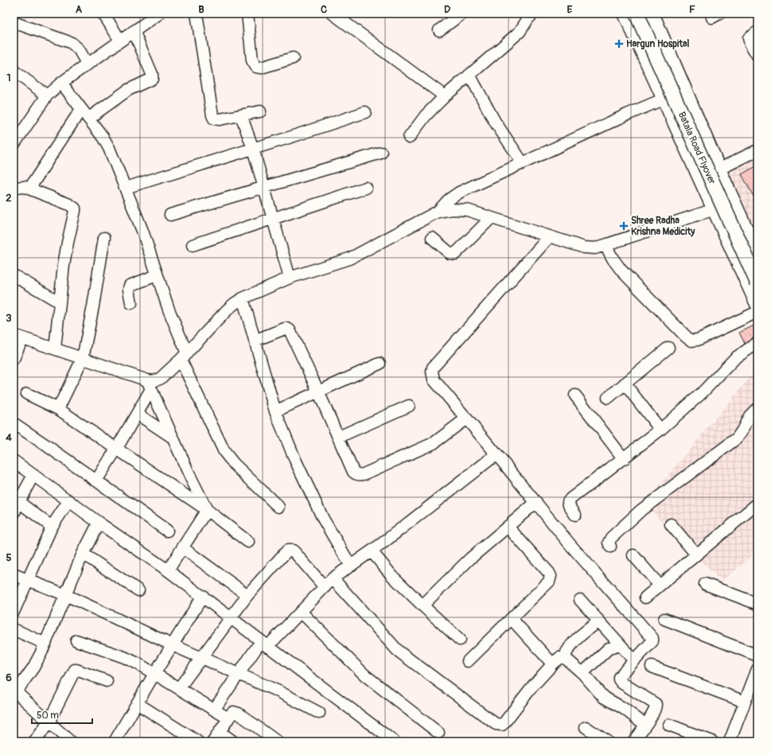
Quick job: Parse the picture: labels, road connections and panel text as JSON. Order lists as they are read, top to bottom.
{
  "streets": {
    "main road": ["Batala Road Flyover"]
  },
  "places": {
    "health": ["Hargun Hospital", "Shree Radha Krishna Medicity"]
  },
  "scale_bar": "50 m",
  "grid": {
    "columns": [
      "A",
      "B",
      "C",
      "D",
      "E",
      "F"
    ],
    "rows": [
      "1",
      "2",
      "3",
      "4",
      "5",
      "6"
    ]
  }
}
